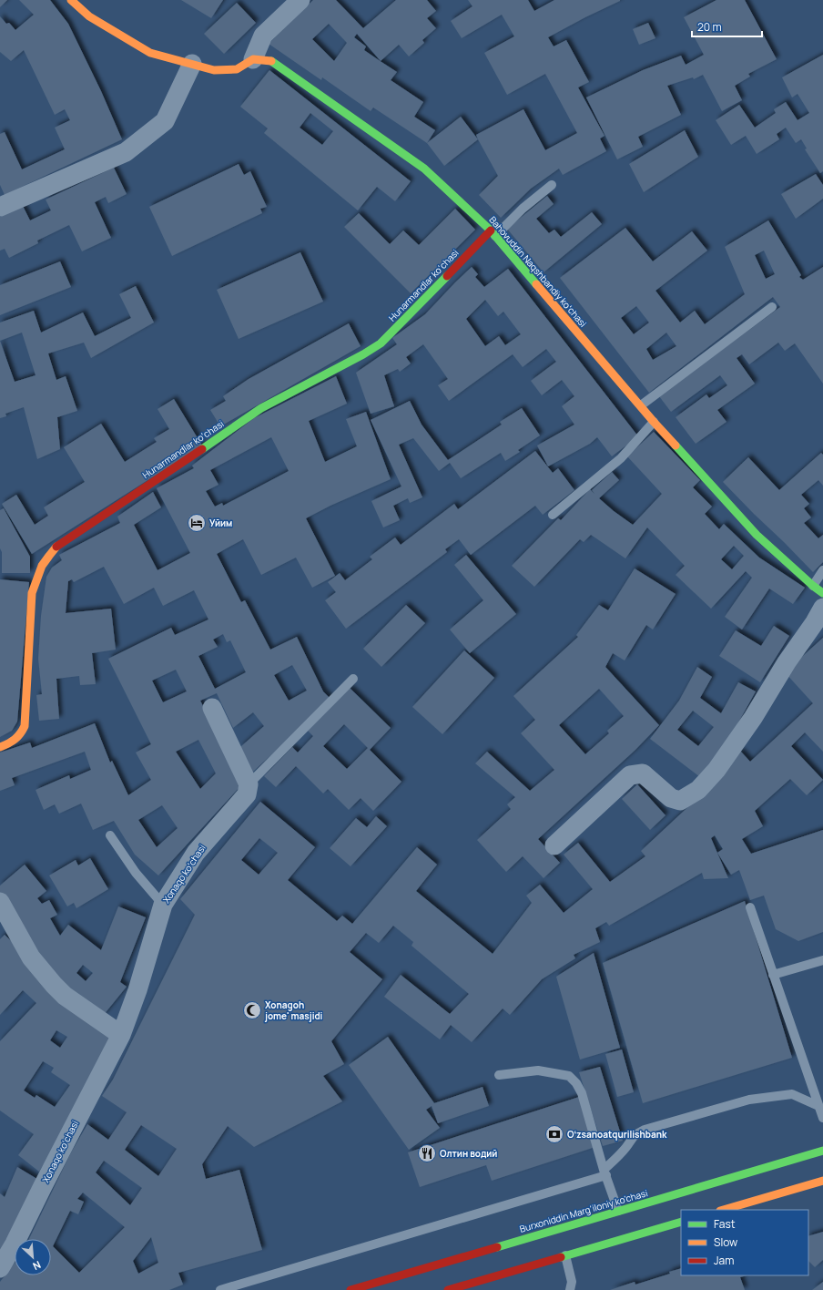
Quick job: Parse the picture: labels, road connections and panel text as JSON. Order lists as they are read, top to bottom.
{
  "streets": {
    "street": [
      "Bahovuddin Naqshbandiy koʻchasi",
      "Hunarmandlar ko‘chasi",
      "Xonaqo koʻchasi",
      "Burxoniddin Marg’iloniy ko’chasi"
    ]
  },
  "crossings": [
    ["Bahovuddin Naqshbandiy koʻchasi", "Hunarmandlar ko‘chasi"]
  ],
  "places": {
    "hotel": ["Уйим"],
    "mosque": ["Xonagoh jome' masjidi"],
    "bank": ["Oʻzsanoatqurilishbank"],
    "restaurant": ["Олтин водий"]
  },
  "legend": ["Fast", "Slow", "Jam"],
  "scale_bar": "20 m",
  "north": "bottom right"
}
